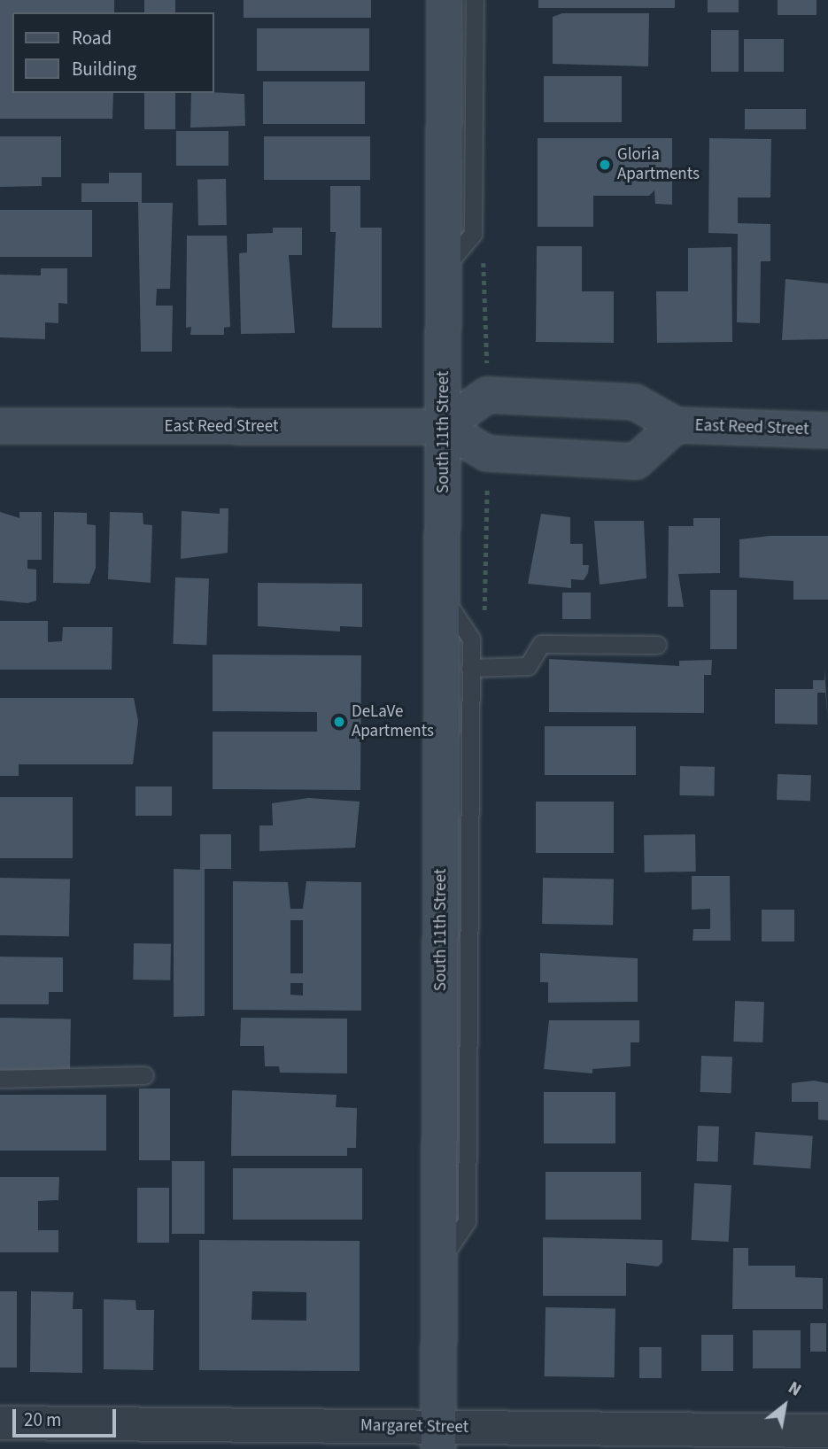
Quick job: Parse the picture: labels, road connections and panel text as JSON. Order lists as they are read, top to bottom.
{
  "streets": {
    "main road": ["East Reed Street", "South 11th Street"],
    "street": ["Margaret Street"]
  },
  "crossings": [
    ["East Reed Street", "South 11th Street"],
    ["South 11th Street", "Margaret Street"]
  ],
  "places": ["Gloria Apartments", "DeLaVe Apartments"],
  "legend": ["Road", "Building"],
  "scale_bar": "20 m",
  "north": "top right"
}
